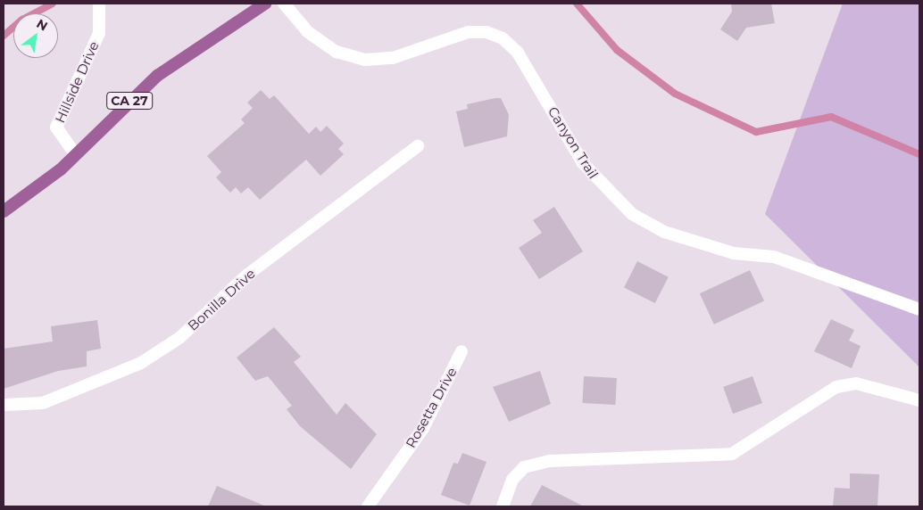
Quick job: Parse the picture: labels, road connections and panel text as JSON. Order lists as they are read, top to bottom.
{
  "streets": {
    "main road": ["CA 27"],
    "street": [
      "Hillside Drive",
      "Canyon Trail",
      "Bonilla Drive",
      "Rosetta Drive"
    ]
  },
  "crossings": [
    ["Hillside Drive", "CA 27"]
  ],
  "north": "top right"
}
